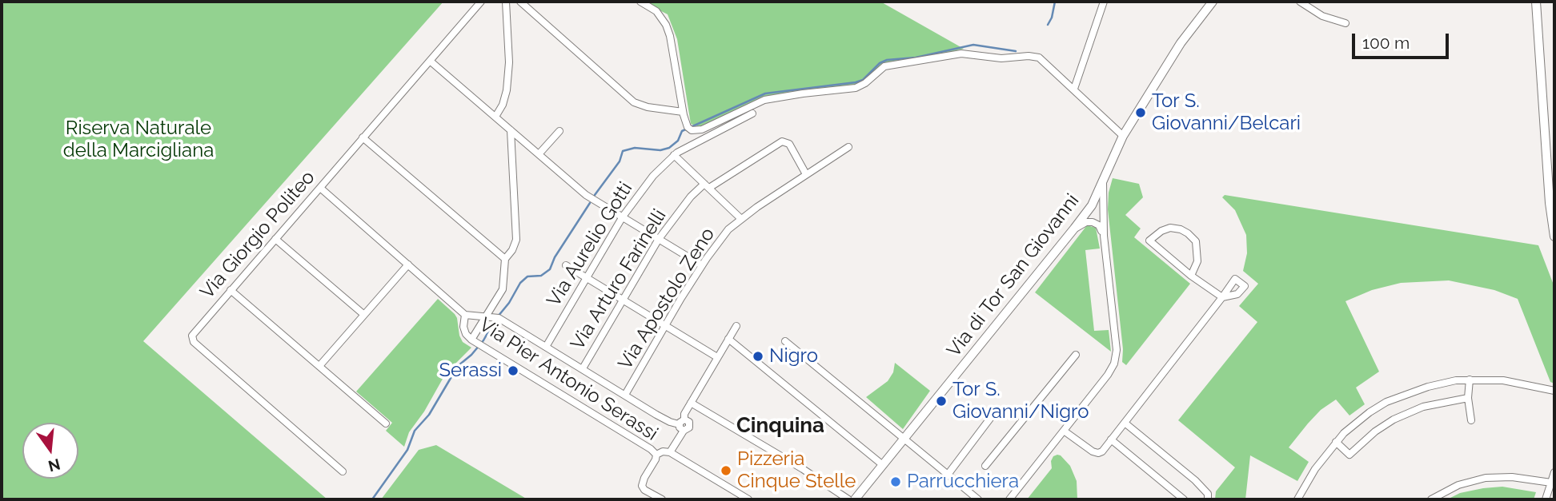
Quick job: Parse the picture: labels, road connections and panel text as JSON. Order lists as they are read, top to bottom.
{
  "streets": {
    "street": [
      "Via Giorgio Politeo",
      "Via Aurelio Gotti",
      "Via di Tor San Giovanni",
      "Via Arturo Farinelli",
      "Via Apostolo Zeno",
      "Via Pier Antonio Serassi"
    ]
  },
  "crossings": [
    ["Via Arturo Farinelli", "Via Apostolo Zeno"]
  ],
  "districts": ["Cinquina"],
  "parks": ["Riserva Naturale della Marcigliana"],
  "places": [
    "Tor S. Giovanni/Belcari",
    "Nigro",
    "Serassi",
    "Tor S. Giovanni/Nigro",
    "Pizzeria Cinque Stelle",
    "Parrucchiera"
  ],
  "scale_bar": "100 m",
  "north": "bottom"
}
